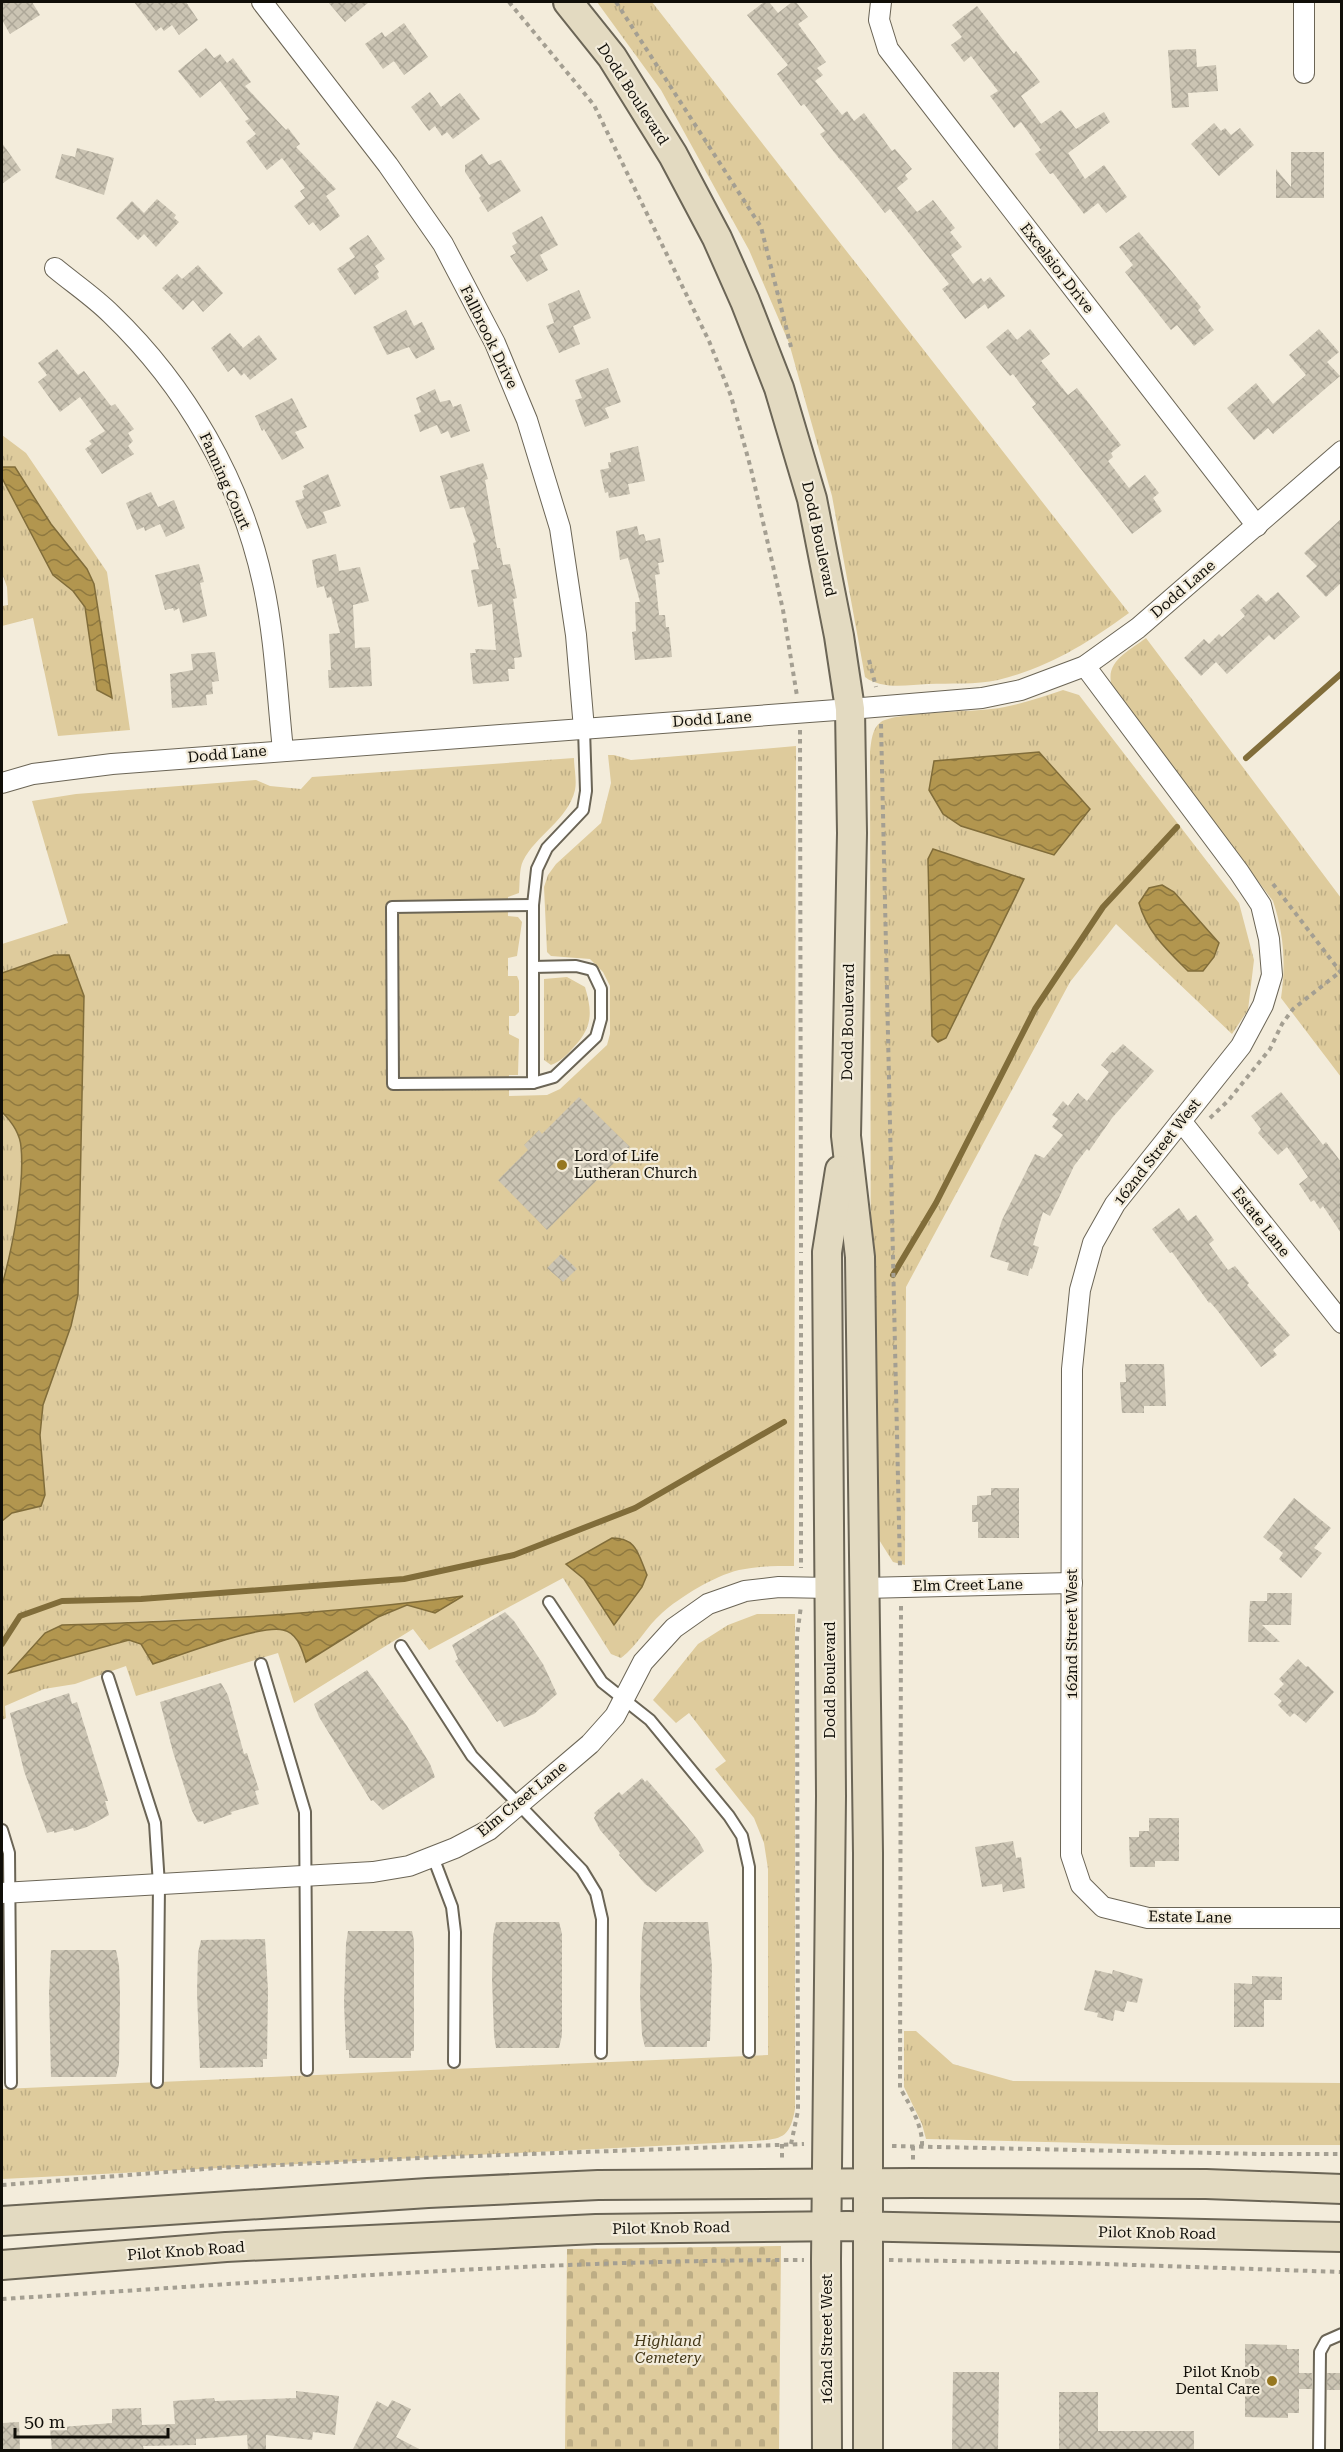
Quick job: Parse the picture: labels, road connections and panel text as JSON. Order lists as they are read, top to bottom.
{
  "streets": {
    "street": [
      "Dodd Boulevard",
      "Excelsior Drive",
      "Fallbrook Drive",
      "Fanning Court",
      "Dodd Lane",
      "162nd Street West",
      "Estate Lane",
      "Elm Creet Lane",
      "Pilot Knob Road"
    ]
  },
  "crossings": [
    ["Dodd Boulevard", "Dodd Lane"],
    ["Dodd Boulevard", "162nd Street West"],
    ["Dodd Boulevard", "Elm Creet Lane"],
    ["Dodd Boulevard", "Pilot Knob Road"],
    ["Excelsior Drive", "Dodd Lane"],
    ["Fallbrook Drive", "Dodd Lane"],
    ["Fanning Court", "Dodd Lane"],
    ["Dodd Lane", "162nd Street West"],
    ["162nd Street West", "Estate Lane"],
    ["162nd Street West", "Elm Creet Lane"],
    ["162nd Street West", "Pilot Knob Road"]
  ],
  "parks": ["Highland Cemetery"],
  "places": ["Lord of Life Lutheran Church", "Pilot Knob Dental Care"],
  "scale_bar": "50 m"
}
